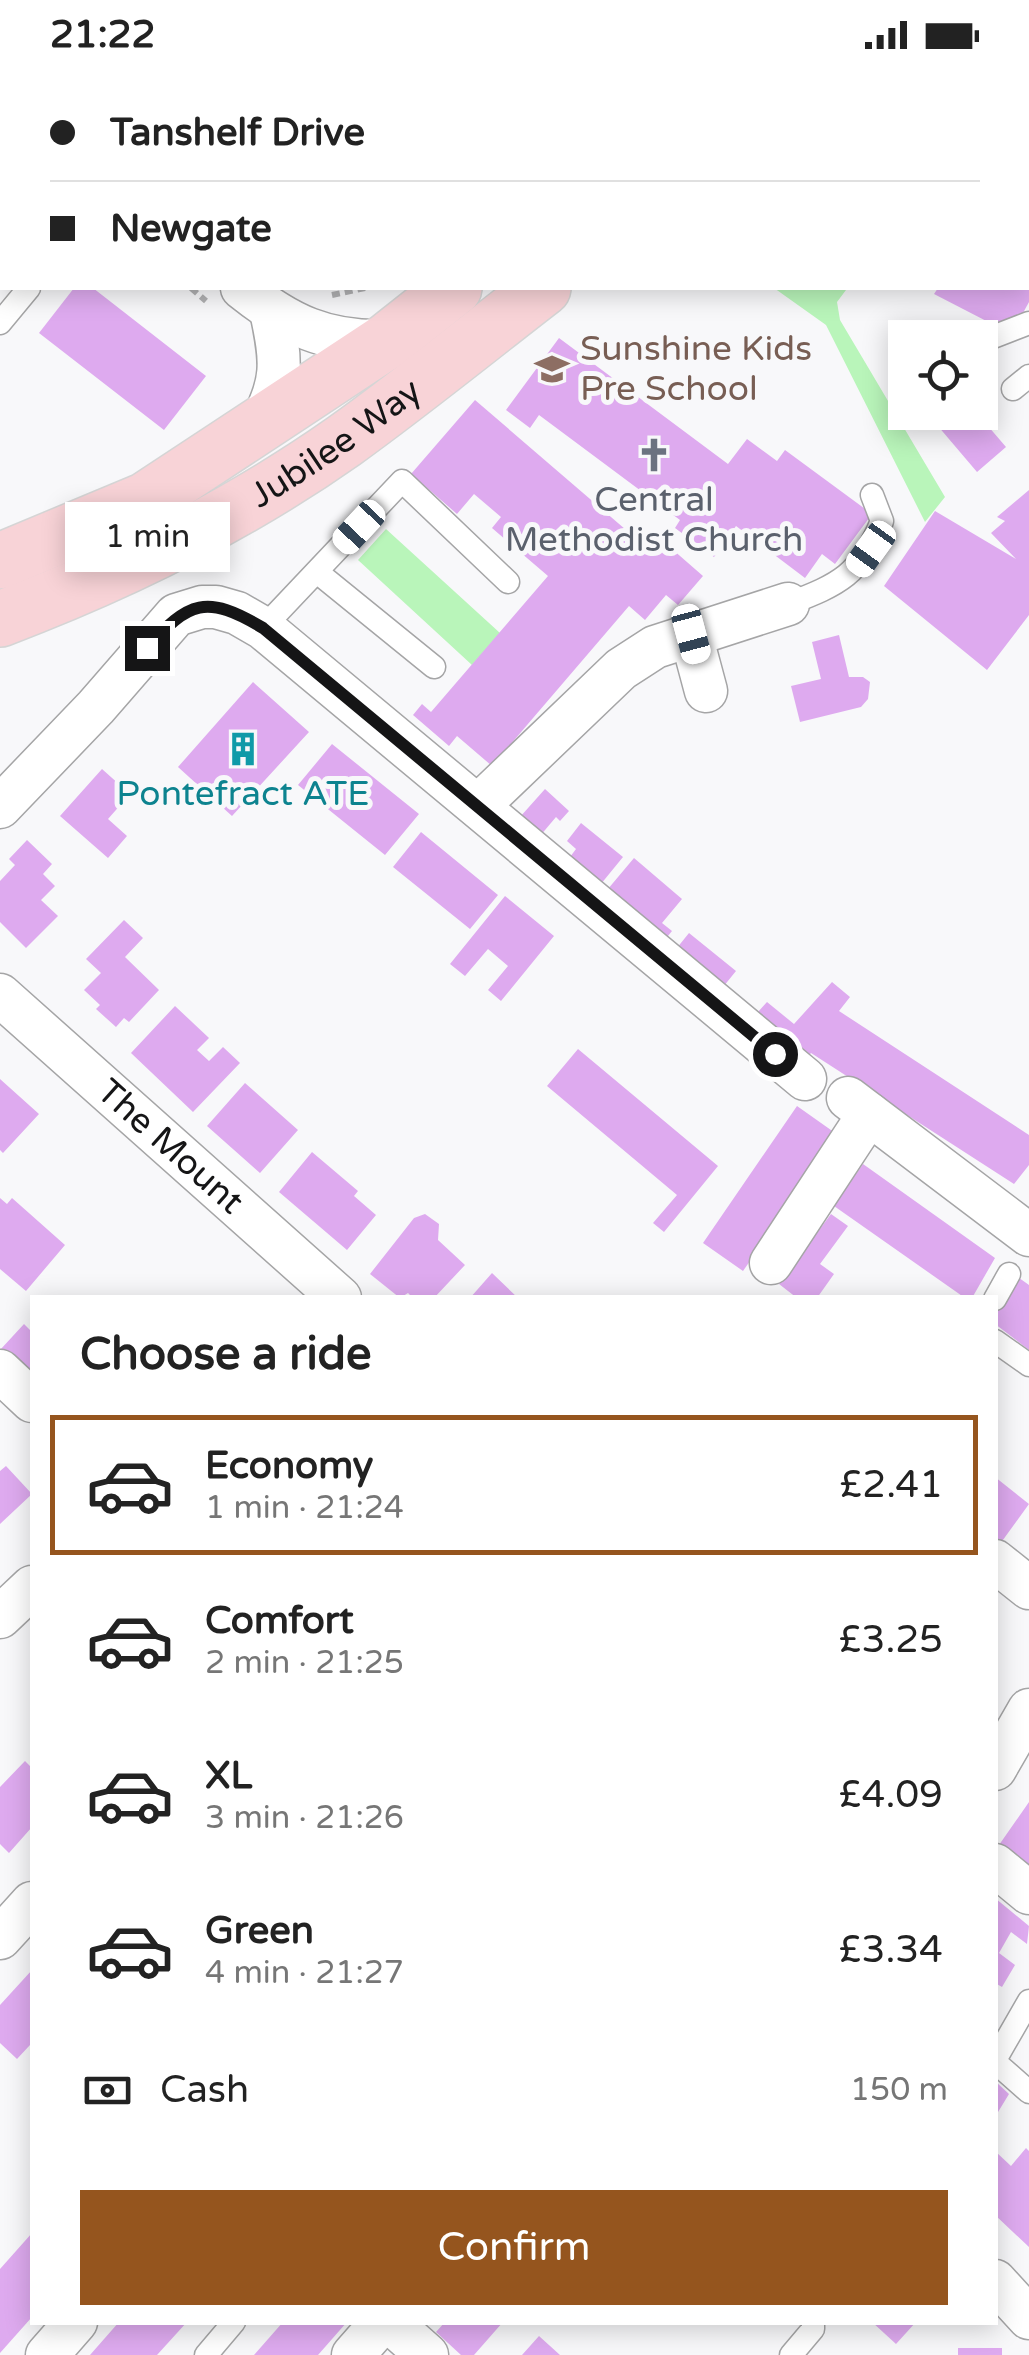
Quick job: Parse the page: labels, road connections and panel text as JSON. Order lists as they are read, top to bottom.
{
  "streets": {
    "main road": ["Jubilee Way"],
    "street": ["The Mount"]
  },
  "places": {
    "school or university": ["Sunshine Kids Pre School"],
    "church": ["Central Methodist Church"],
    "building": ["Pontefract ATE"]
  },
  "page": {
    "status": "21:22",
    "banner": ["Tanshelf Drive", "Newgate"],
    "bubble": "1 min",
    "heading": "Choose a ride",
    "list": [
      {
        "name": "Economy",
        "note": "1 min · 21:24",
        "value": "£2.41"
      },
      {
        "name": "Comfort",
        "note": "2 min · 21:25",
        "value": "£3.25"
      },
      {
        "name": "XL",
        "note": "3 min · 21:26",
        "value": "£4.09"
      },
      {
        "name": "Green",
        "note": "4 min · 21:27",
        "value": "£3.34"
      }
    ],
    "pay": ["Cash", "150 m"],
    "buttons": "Confirm"
  }
}
